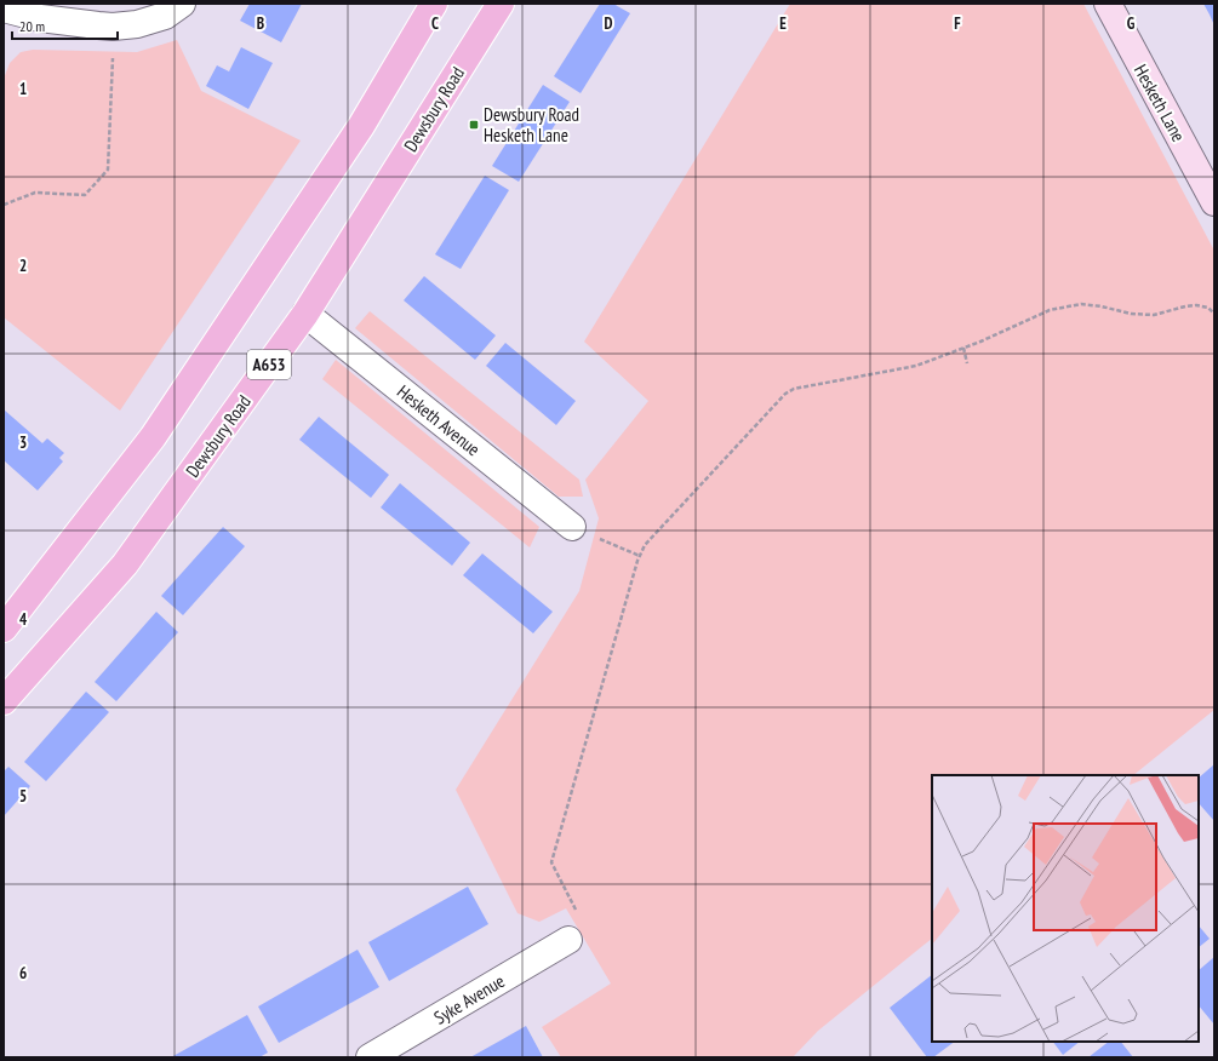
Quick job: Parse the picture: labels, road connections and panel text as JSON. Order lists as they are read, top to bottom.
{
  "streets": {
    "main road": ["Dewsbury Road", "A653"],
    "street": ["Hesketh Lane", "Hesketh Avenue", "Syke Avenue"]
  },
  "crossings": [
    ["Dewsbury Road", "Hesketh Avenue"]
  ],
  "places": {
    "transit": ["Dewsbury Road Hesketh Lane"]
  },
  "scale_bar": "20 m",
  "grid": {
    "columns": [
      "B",
      "C",
      "D",
      "E",
      "F",
      "G"
    ],
    "rows": [
      "1",
      "2",
      "3",
      "4",
      "5",
      "6"
    ]
  }
}
